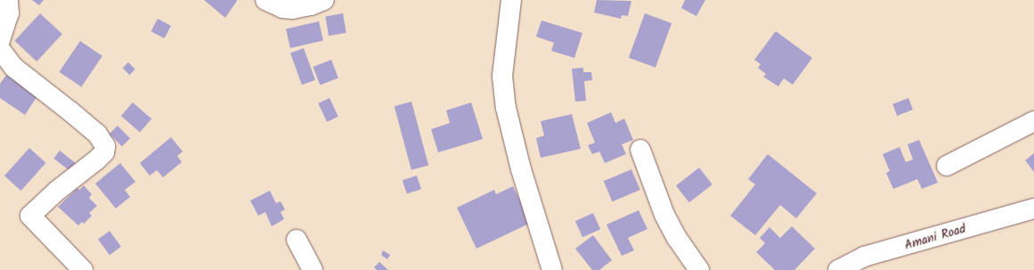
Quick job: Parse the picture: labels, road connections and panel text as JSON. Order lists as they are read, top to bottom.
{
  "streets": {
    "street": ["Amani Road"]
  }
}
